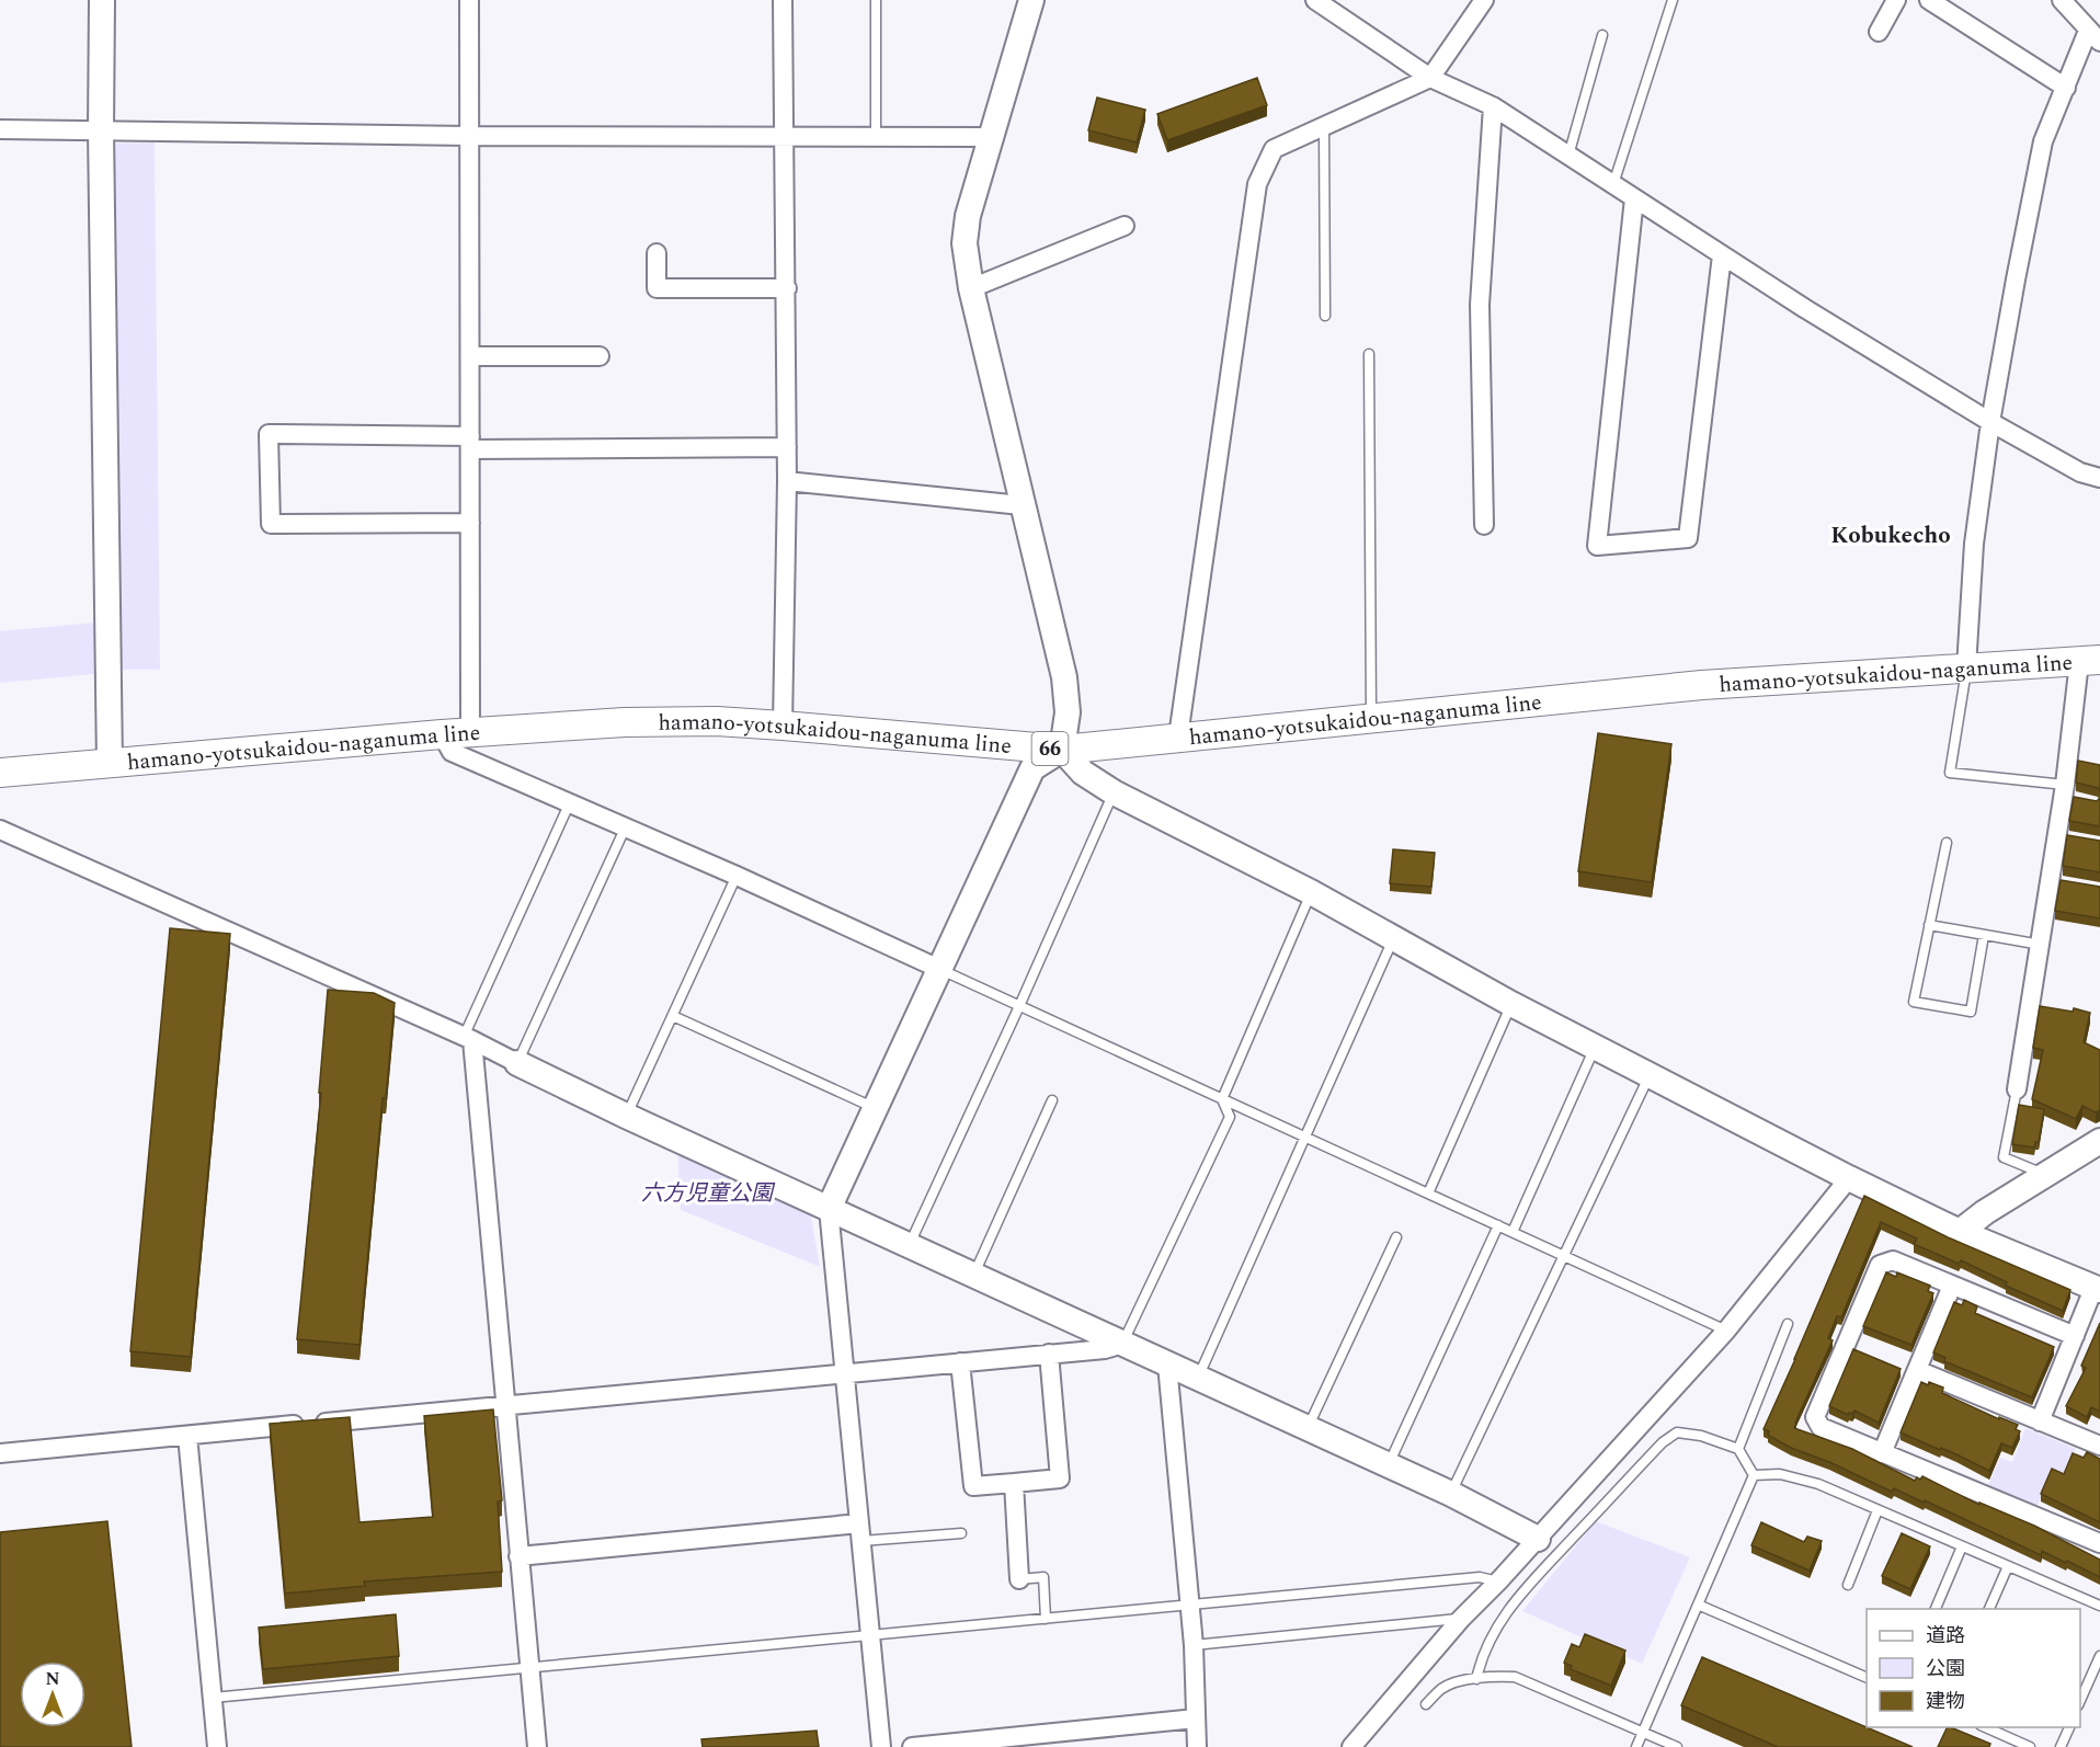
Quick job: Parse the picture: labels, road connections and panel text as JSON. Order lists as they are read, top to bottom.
{
  "streets": {
    "main road": ["hamano-yotsukaidou-naganuma line", "66"]
  },
  "districts": ["Kobukecho"],
  "parks": ["六方児童公園"],
  "legend": ["道路", "公園", "建物"],
  "north": "top"
}
